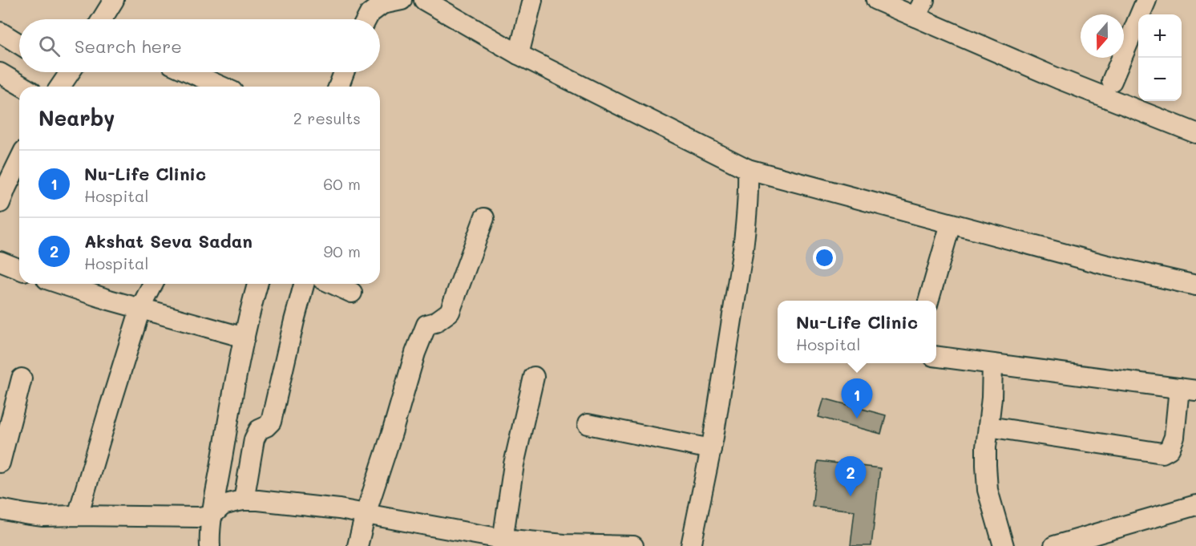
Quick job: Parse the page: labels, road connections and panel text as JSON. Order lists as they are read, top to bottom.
{
  "north": "bottom",
  "page": {
    "map_buttons": ["+", "−"],
    "search": "Search here",
    "heading": ["Nearby", "2 results"],
    "list": [
      {
        "mark": "1",
        "name": "Nu-Life Clinic",
        "note": "Hospital",
        "value": "60 m"
      },
      {
        "mark": "2",
        "name": "Akshat Seva Sadan",
        "note": "Hospital",
        "value": "90 m"
      }
    ],
    "popup": ["Nu-Life Clinic", "Hospital"],
    "pins": ["1", "2"]
  }
}
